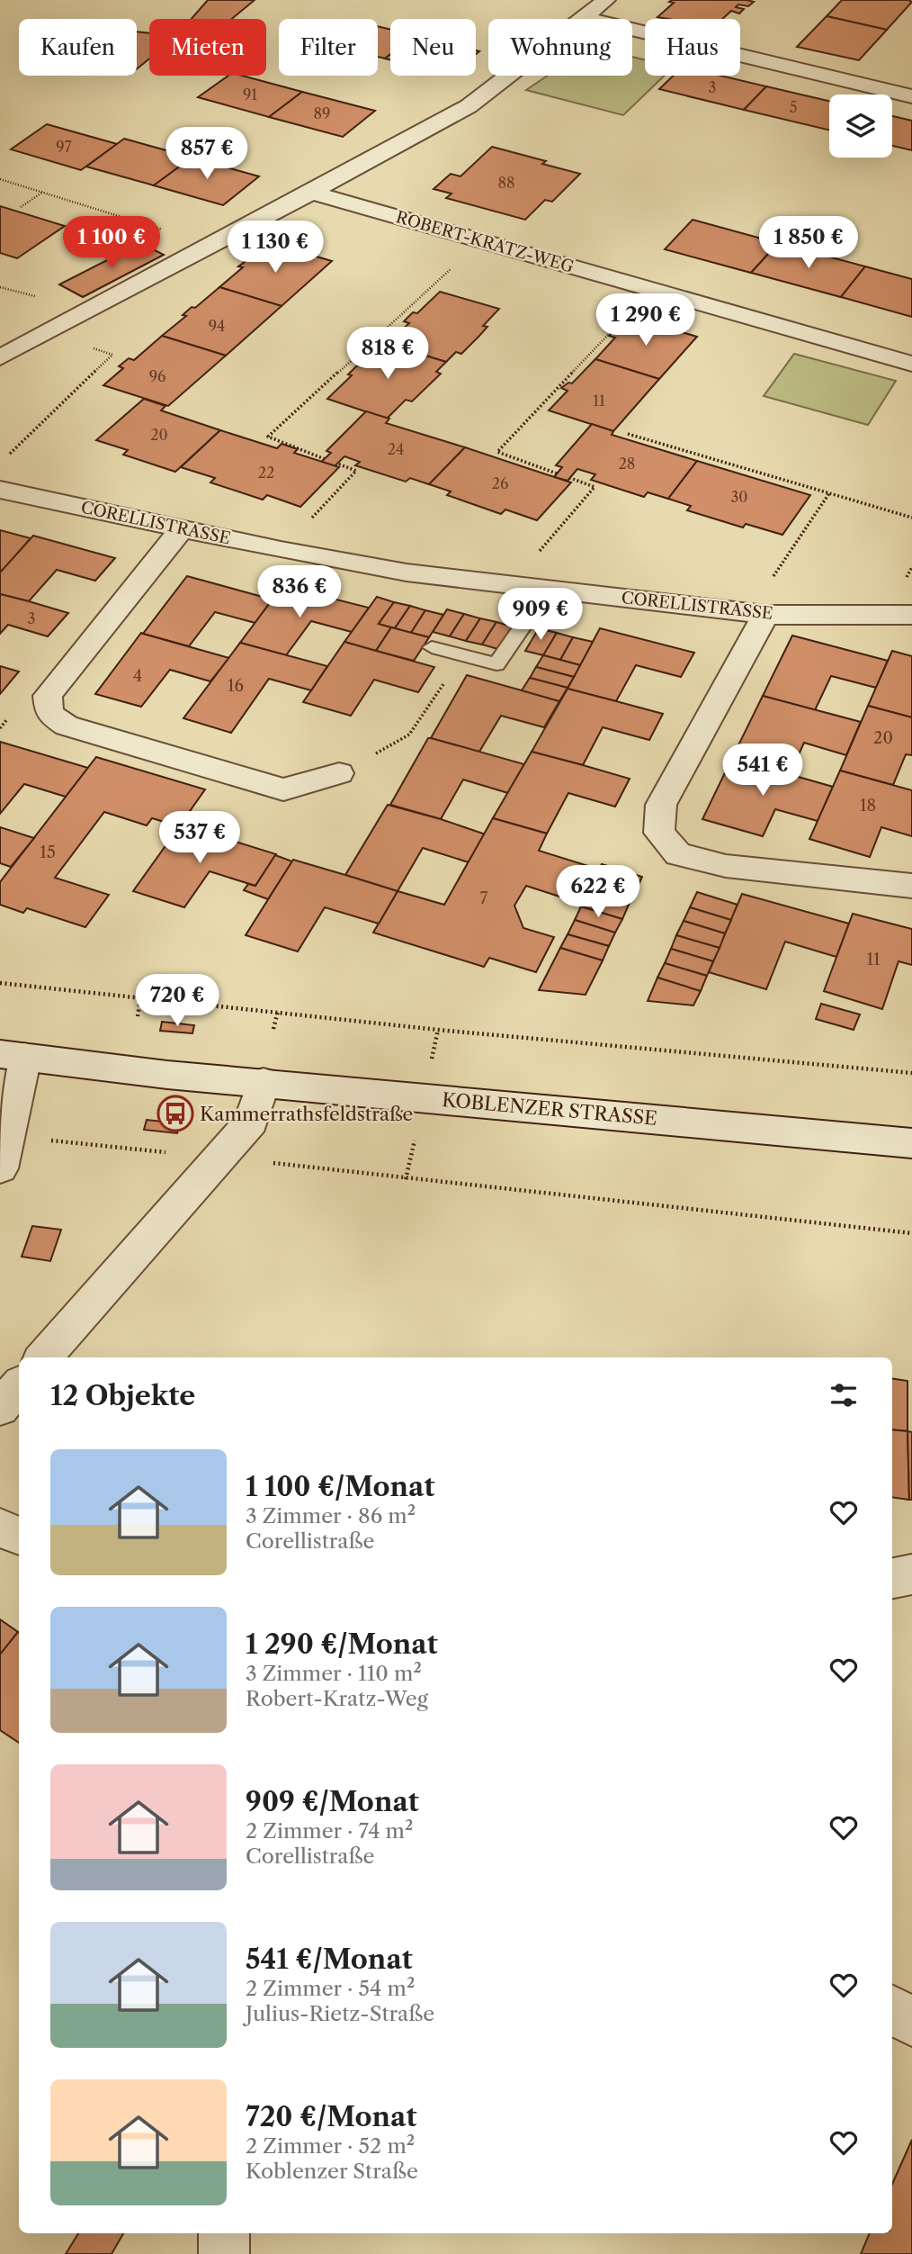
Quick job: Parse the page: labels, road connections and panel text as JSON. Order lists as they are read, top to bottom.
{
  "streets": {
    "street": ["ROBERT-KRATZ-WEG", "CORELLISTRASSE", "KOBLENZER STRASSE"]
  },
  "places": {
    "bus stop": ["Kammerrathsfeldstraße"]
  },
  "house_numbers": [
    "3",
    "91",
    "5",
    "89",
    "97",
    "88",
    "94",
    "96",
    "11",
    "20",
    "24",
    "28",
    "22",
    "26",
    "30",
    "3",
    "4",
    "16",
    "20",
    "18",
    "15",
    "7",
    "11"
  ],
  "page": {
    "chip": [
      "Kaufen",
      "Mieten",
      "Filter",
      "Neu",
      "Wohnung",
      "Haus"
    ],
    "price": [
      "857 €",
      "1 100 €",
      "1 850 €",
      "1 130 €",
      "1 290 €",
      "818 €",
      "836 €",
      "909 €",
      "541 €",
      "537 €",
      "622 €",
      "720 €"
    ],
    "heading": "12 Objekte",
    "list": [
      {
        "name": "1 100 €/Monat",
        "note": "3 Zimmer · 86 m² · Corellistraße"
      },
      {
        "name": "1 290 €/Monat",
        "note": "3 Zimmer · 110 m² · Robert-Kratz-Weg"
      },
      {
        "name": "909 €/Monat",
        "note": "2 Zimmer · 74 m² · Corellistraße"
      },
      {
        "name": "541 €/Monat",
        "note": "2 Zimmer · 54 m² · Julius-Rietz-Straße"
      },
      {
        "name": "720 €/Monat",
        "note": "2 Zimmer · 52 m² · Koblenzer Straße"
      }
    ]
  }
}
